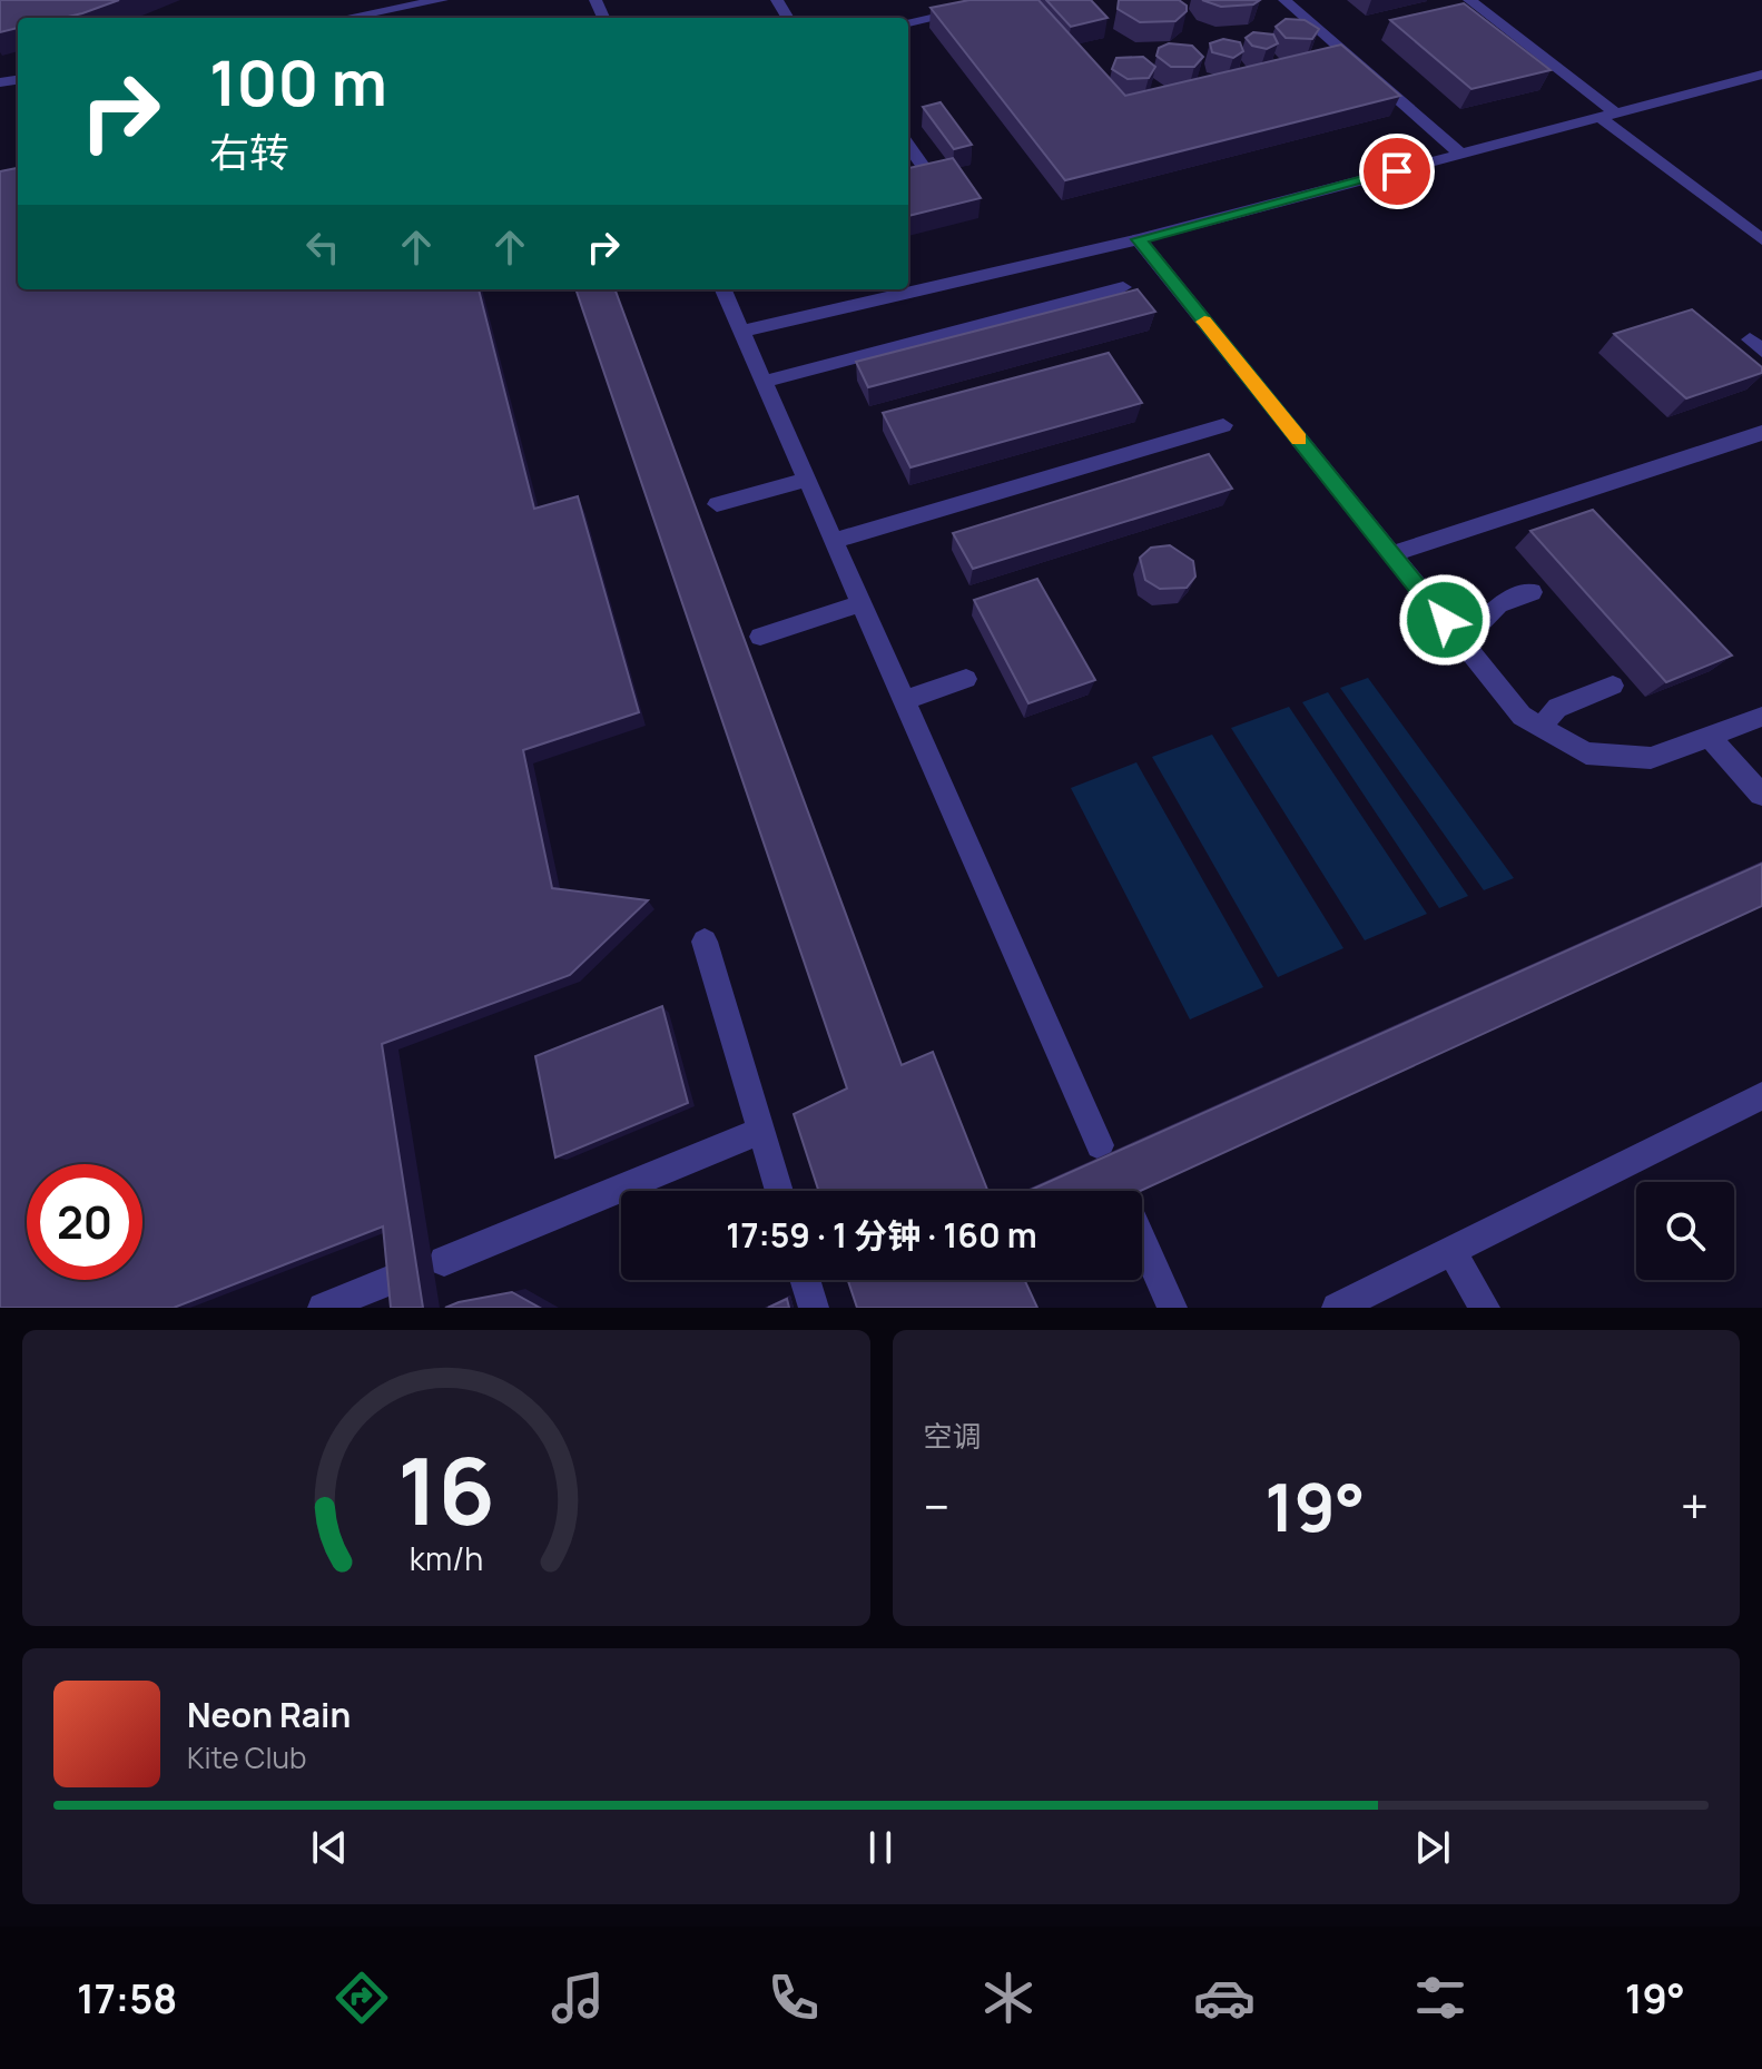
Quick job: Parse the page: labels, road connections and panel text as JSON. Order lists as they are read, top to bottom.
{
  "page": {
    "turn": ["100 m", "右转"],
    "limit": "20",
    "trip": "17:59 · 1 分钟 · 160 m",
    "tile": "空调",
    "heat": ["−", "19°", "+"],
    "song": ["Neon Rain", "Kite Club"],
    "tabs": ["17:58", "19°"],
    "gauge": ["16", "km/h"]
  }
}
